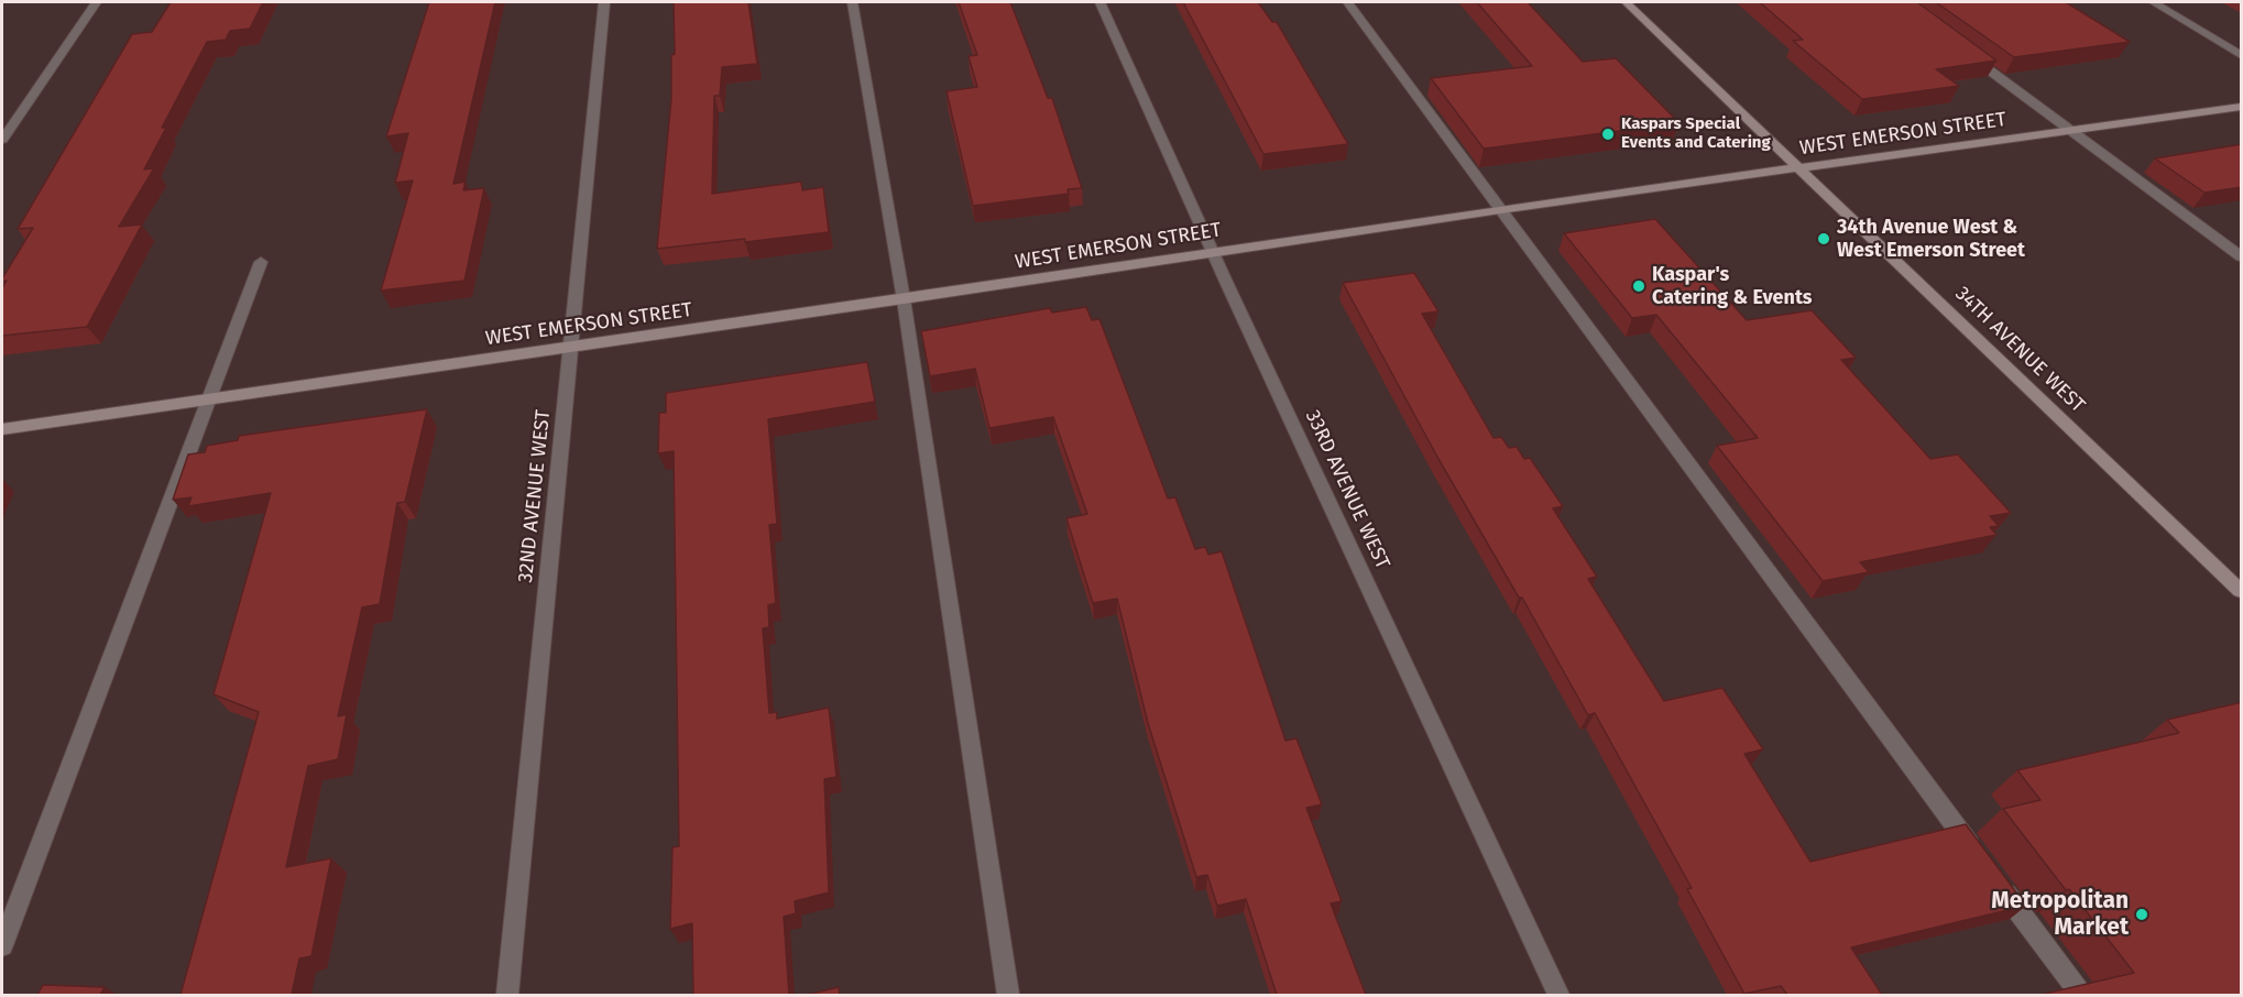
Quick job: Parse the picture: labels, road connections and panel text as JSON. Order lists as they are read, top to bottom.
{
  "streets": {
    "street": [
      "WEST EMERSON STREET",
      "34TH AVENUE WEST",
      "33RD AVENUE WEST",
      "32ND AVENUE WEST"
    ]
  },
  "crossings": [
    ["WEST EMERSON STREET", "34TH AVENUE WEST"],
    ["WEST EMERSON STREET", "33RD AVENUE WEST"],
    ["WEST EMERSON STREET", "32ND AVENUE WEST"]
  ],
  "places": [
    "Kaspars Special Events and Catering",
    "34th Avenue West & West Emerson Street",
    "Kaspar's Catering & Events",
    "Metropolitan Market"
  ]
}
